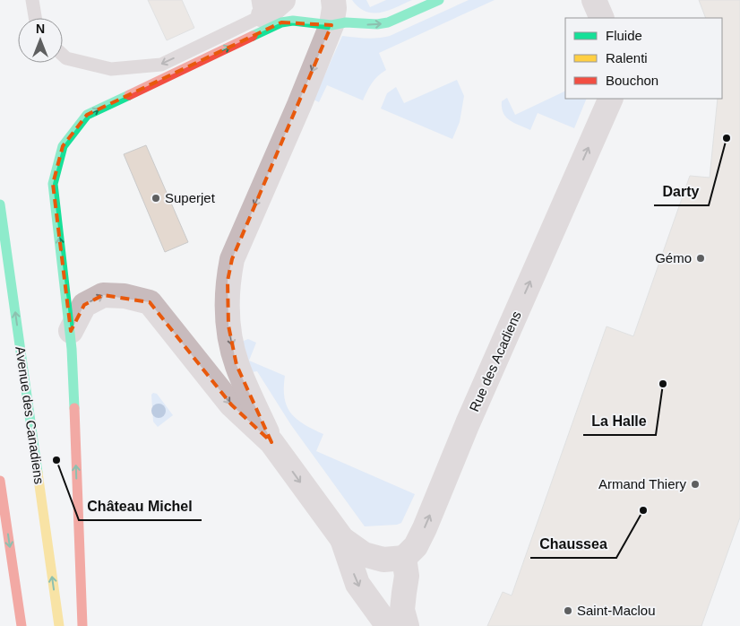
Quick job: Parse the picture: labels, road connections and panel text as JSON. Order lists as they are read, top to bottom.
{
  "streets": {
    "street": ["Rue des Acadiens", "Avenue des Canadiens"]
  },
  "one_way": ["Rue des Acadiens"],
  "places": [
    "Darty",
    "Superjet",
    "Gémo",
    "La Halle",
    "Château Michel",
    "Armand Thiery",
    "Chaussea",
    "Saint-Maclou"
  ],
  "legend": ["Fluide", "Ralenti", "Bouchon"],
  "north": "top"
}
